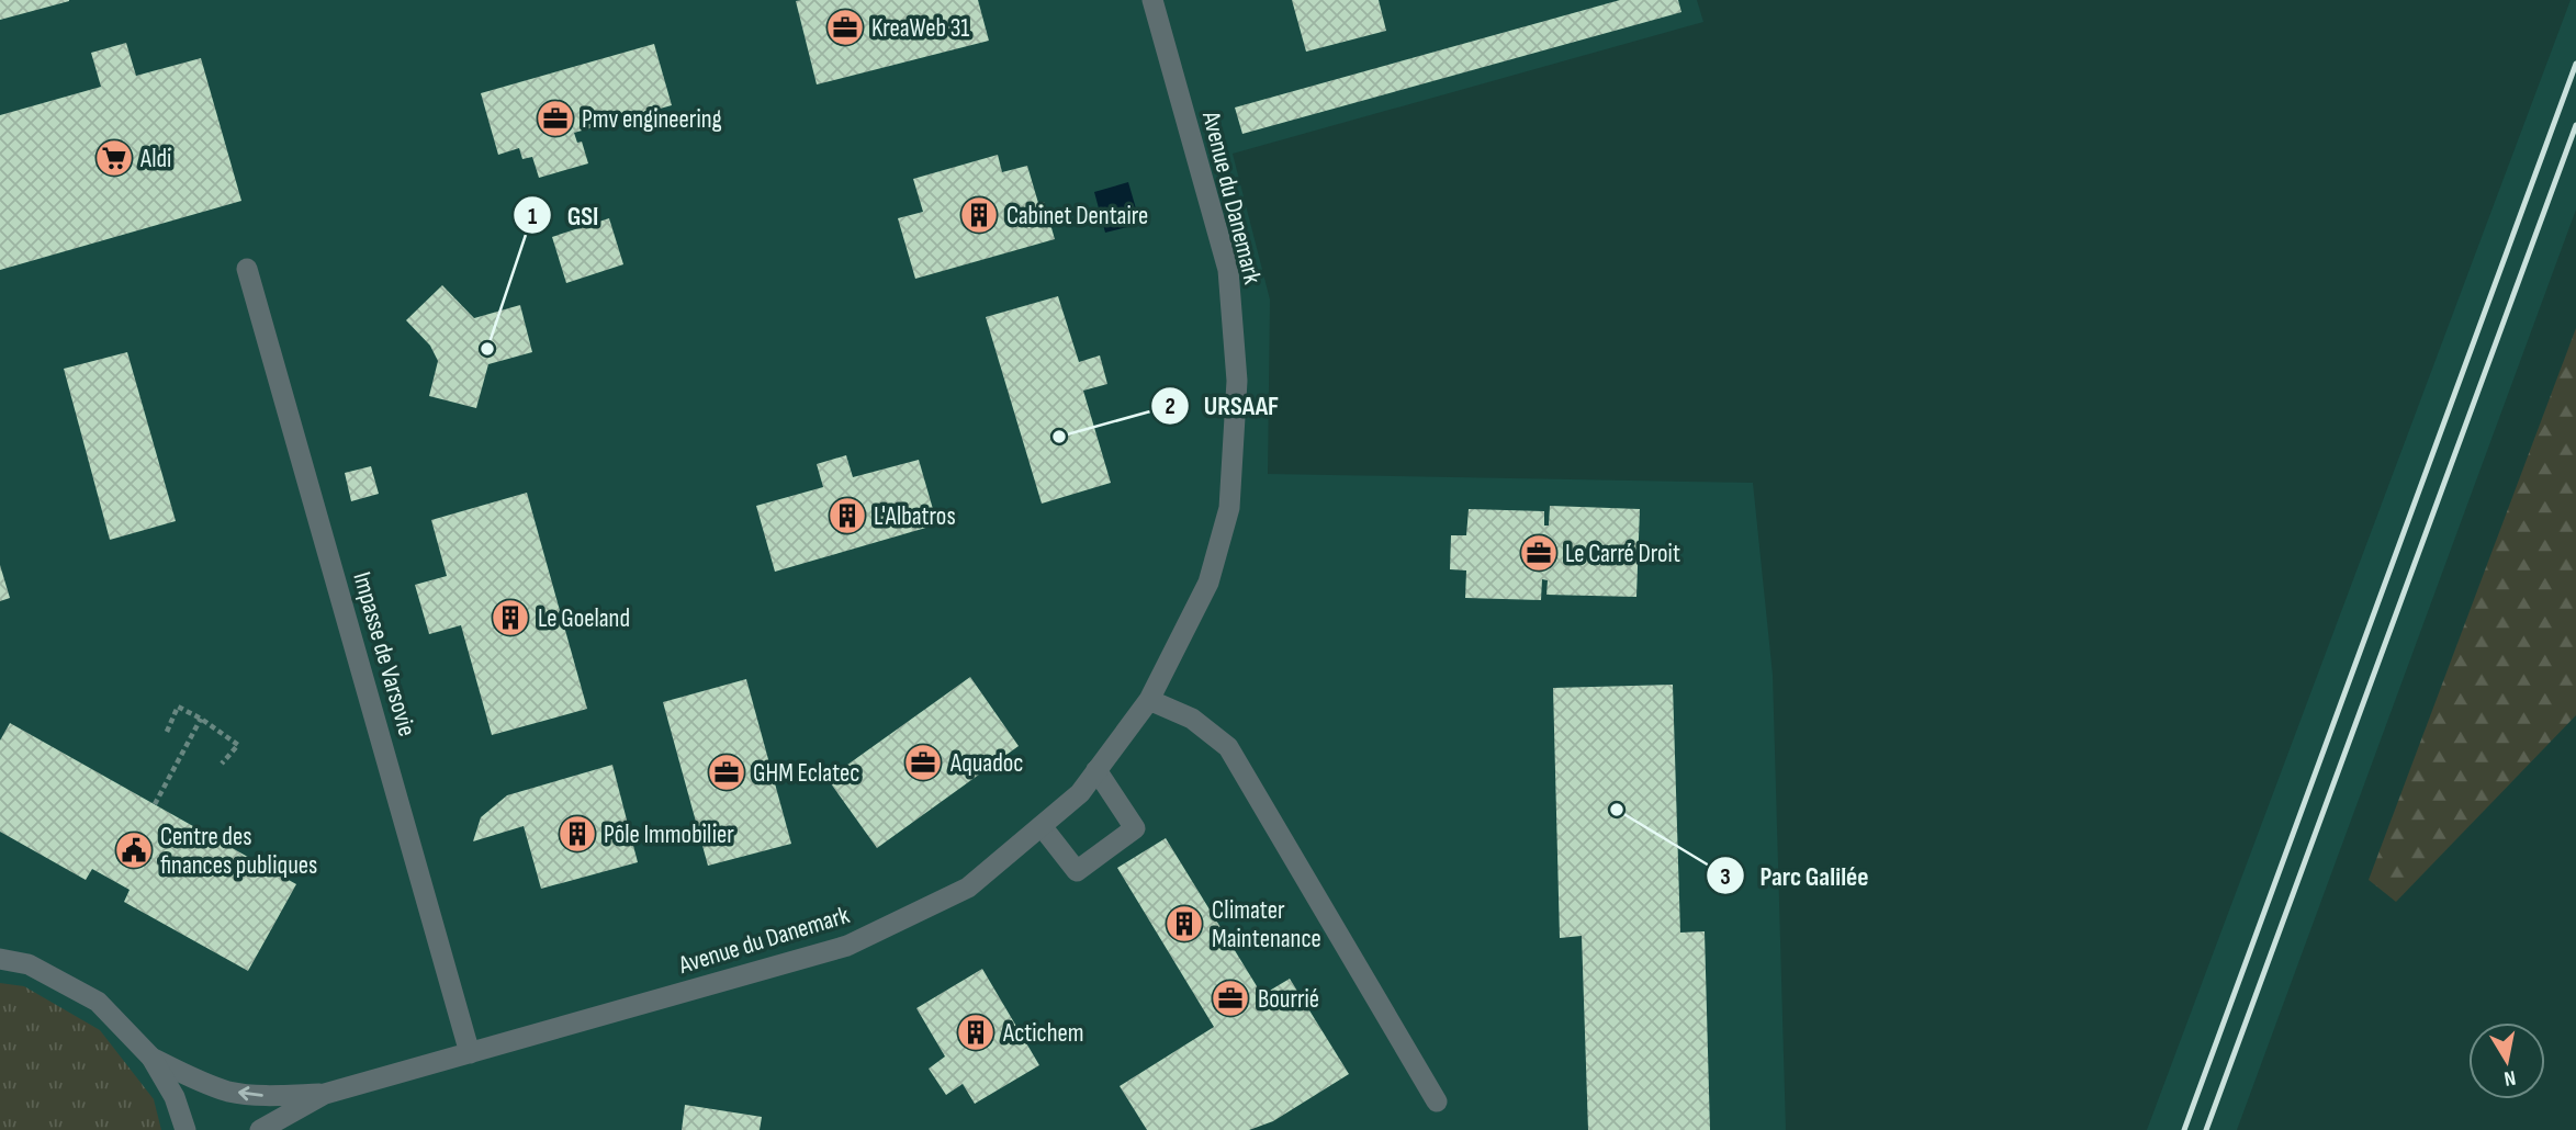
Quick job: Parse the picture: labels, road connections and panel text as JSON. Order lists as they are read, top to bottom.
{
  "streets": {
    "street": ["Avenue du Danemark", "Impasse de Varsovie"]
  },
  "crossings": [
    ["Avenue du Danemark", "Impasse de Varsovie"]
  ],
  "places": {
    "office": [
      "KreaWeb 31",
      "Pmv engineering",
      "Le Carré Droit",
      "Aquadoc",
      "GHM Eclatec",
      "Bourrié"
    ],
    "supermarket": ["Aldi"],
    "building": [
      "Cabinet Dentaire",
      "L'Albatros",
      "Le Goeland",
      "Pôle Immobilier",
      "Climater Maintenance",
      "Actichem"
    ],
    "other": ["GSI", "URSAAF", "Parc Galilée"],
    "public building": ["Centre des finances publiques"]
  },
  "north": "bottom"
}
